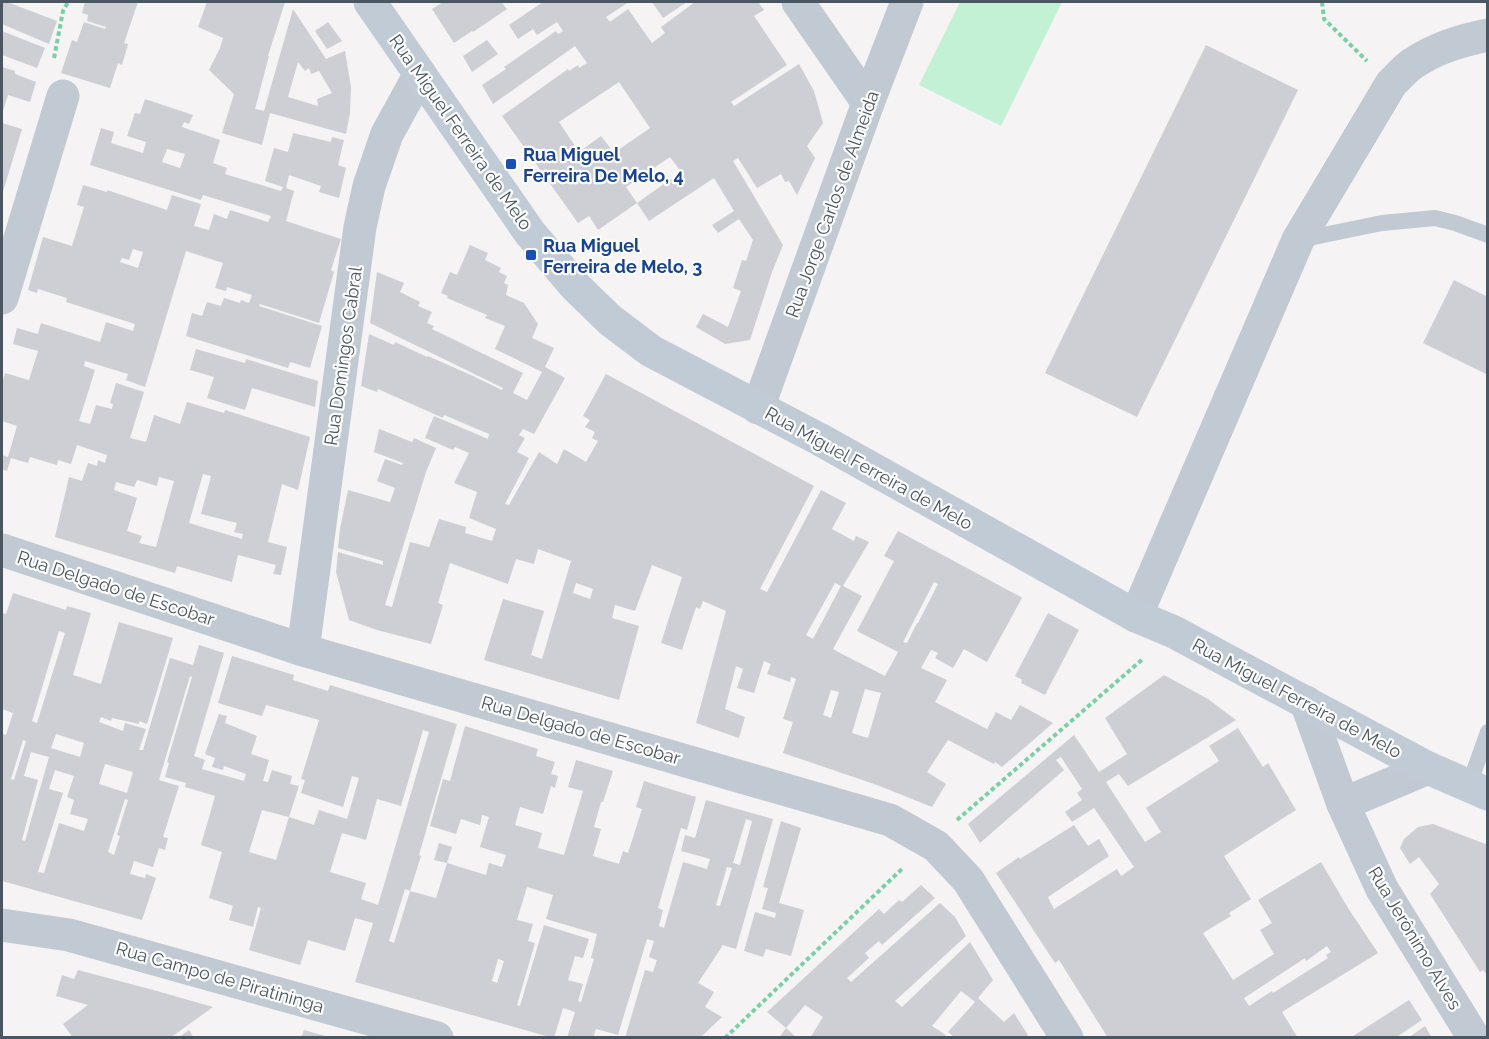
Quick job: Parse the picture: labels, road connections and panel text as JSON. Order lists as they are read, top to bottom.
{
  "streets": {
    "main road": ["Rua Miguel Ferreira de Melo"],
    "street": [
      "Rua Jorge Carlos de Almeida",
      "Rua Domingos Cabral",
      "Rua Delgado de Escobar",
      "Rua Jerônimo Alves",
      "Rua Campo de Piratininga"
    ]
  },
  "crossings": [
    ["Rua Miguel Ferreira de Melo", "Rua Jorge Carlos de Almeida"],
    ["Rua Miguel Ferreira de Melo", "Rua Domingos Cabral"],
    ["Rua Miguel Ferreira de Melo", "Rua Jerônimo Alves"],
    ["Rua Domingos Cabral", "Rua Delgado de Escobar"]
  ],
  "places": {
    "transit": ["Rua Miguel Ferreira De Melo, 4", "Rua Miguel Ferreira de Melo, 3"]
  }
}
